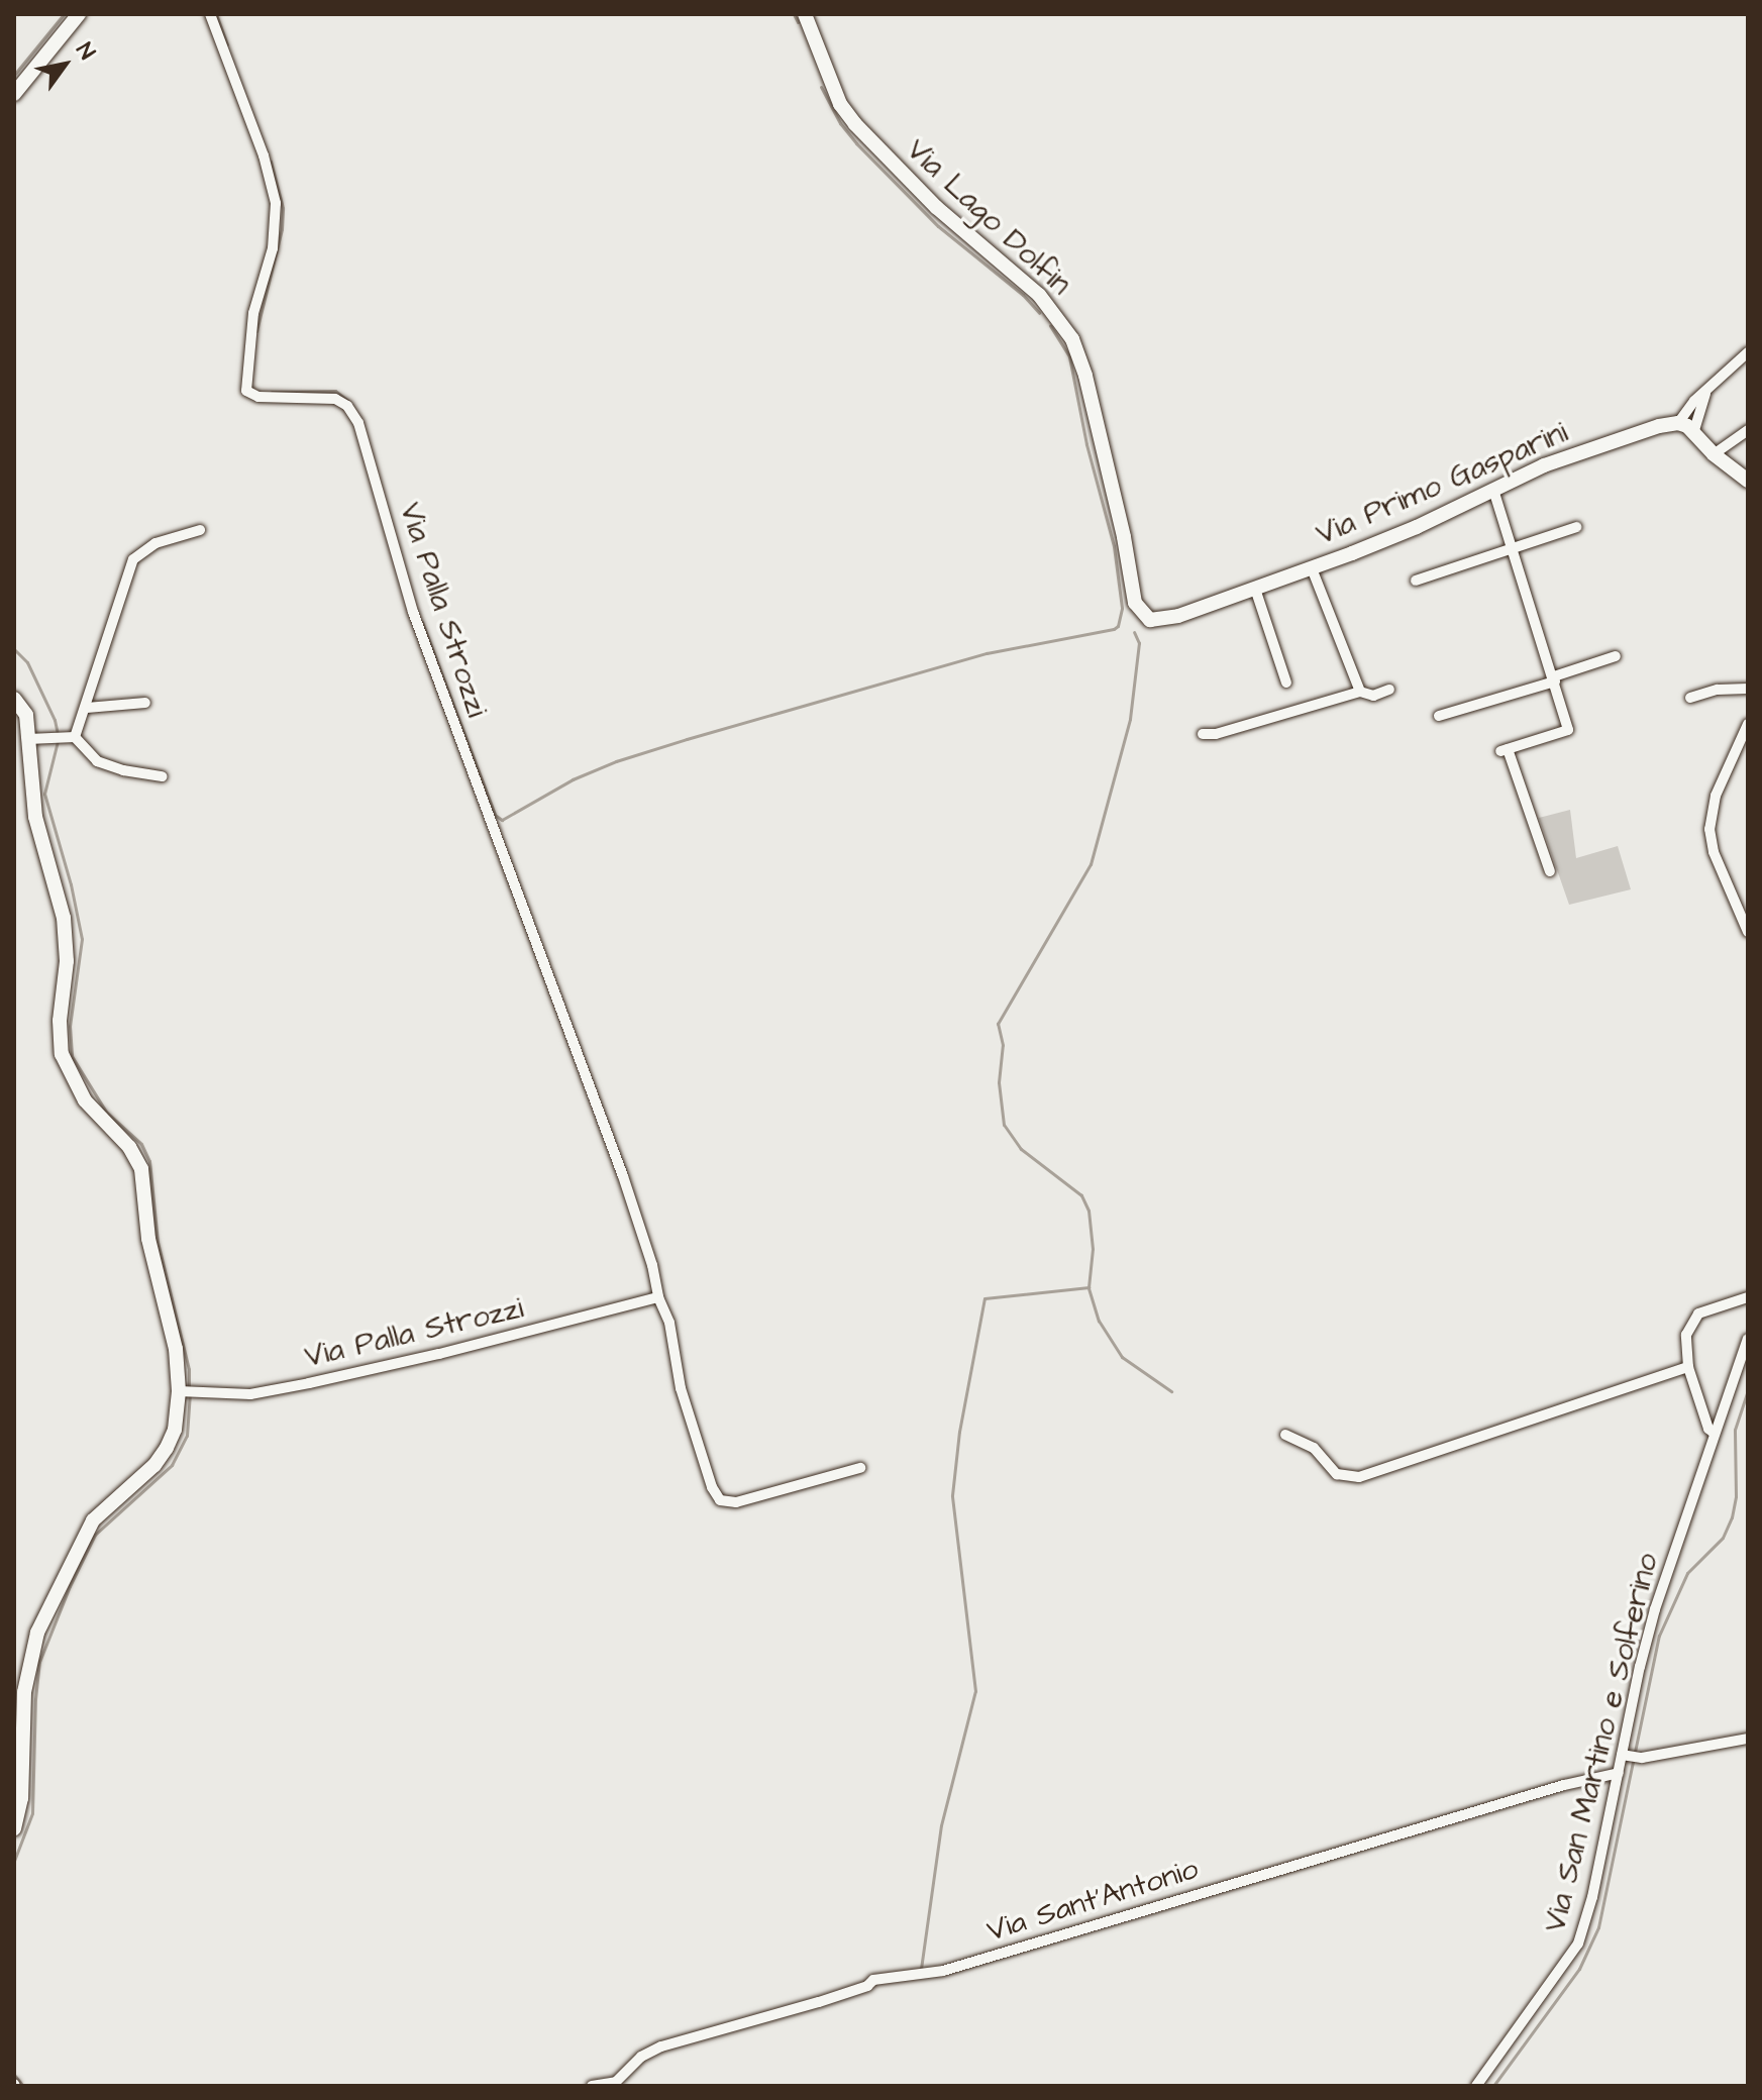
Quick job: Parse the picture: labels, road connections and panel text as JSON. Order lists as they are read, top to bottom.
{
  "streets": {
    "street": [
      "Via Lago Dolfin",
      "Via Primo Gasparini",
      "Via Palla Strozzi",
      "Via San Martino e Solferino",
      "Via Sant'Antonio"
    ]
  },
  "crossings": [
    ["Via Lago Dolfin", "Via Primo Gasparini"],
    ["Via San Martino e Solferino", "Via Sant'Antonio"]
  ],
  "north": "top right"
}
